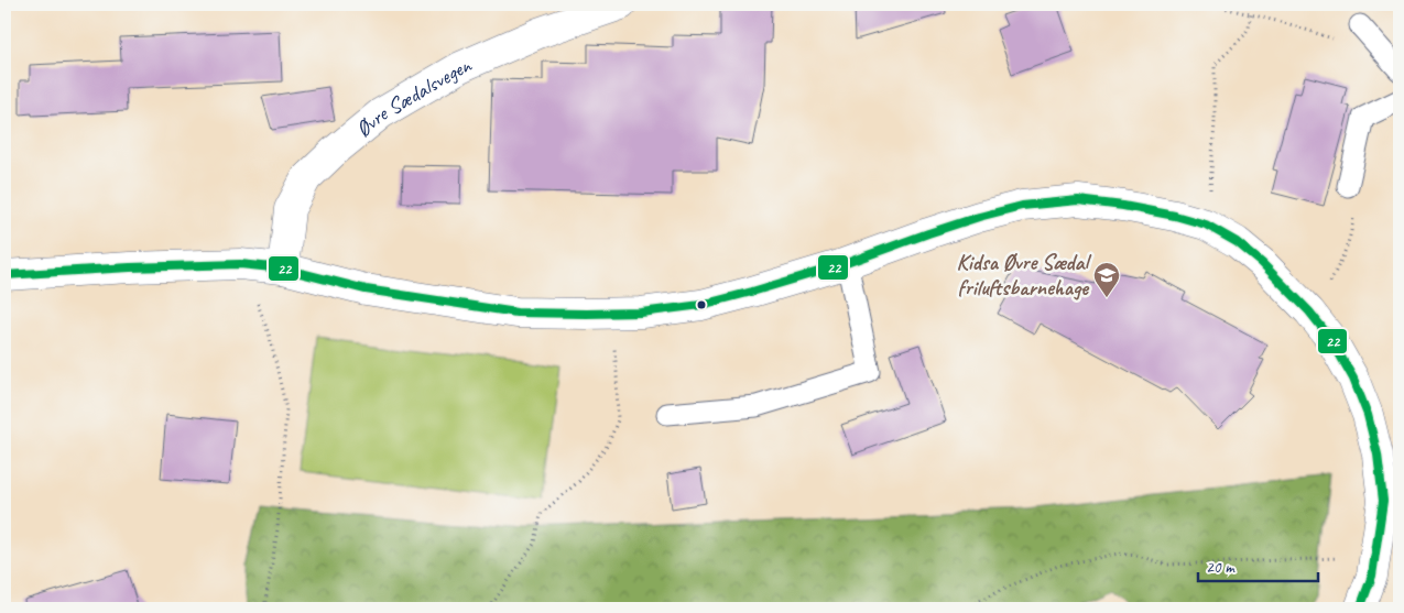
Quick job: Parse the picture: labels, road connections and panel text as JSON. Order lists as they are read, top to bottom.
{
  "streets": {
    "street": ["Øvre Sædalsvegen"]
  },
  "places": {
    "school or university": ["Kidsa Øvre Sædal friluftsbarnehage"]
  },
  "lines": ["transit line 22"],
  "scale_bar": "20 m"
}
